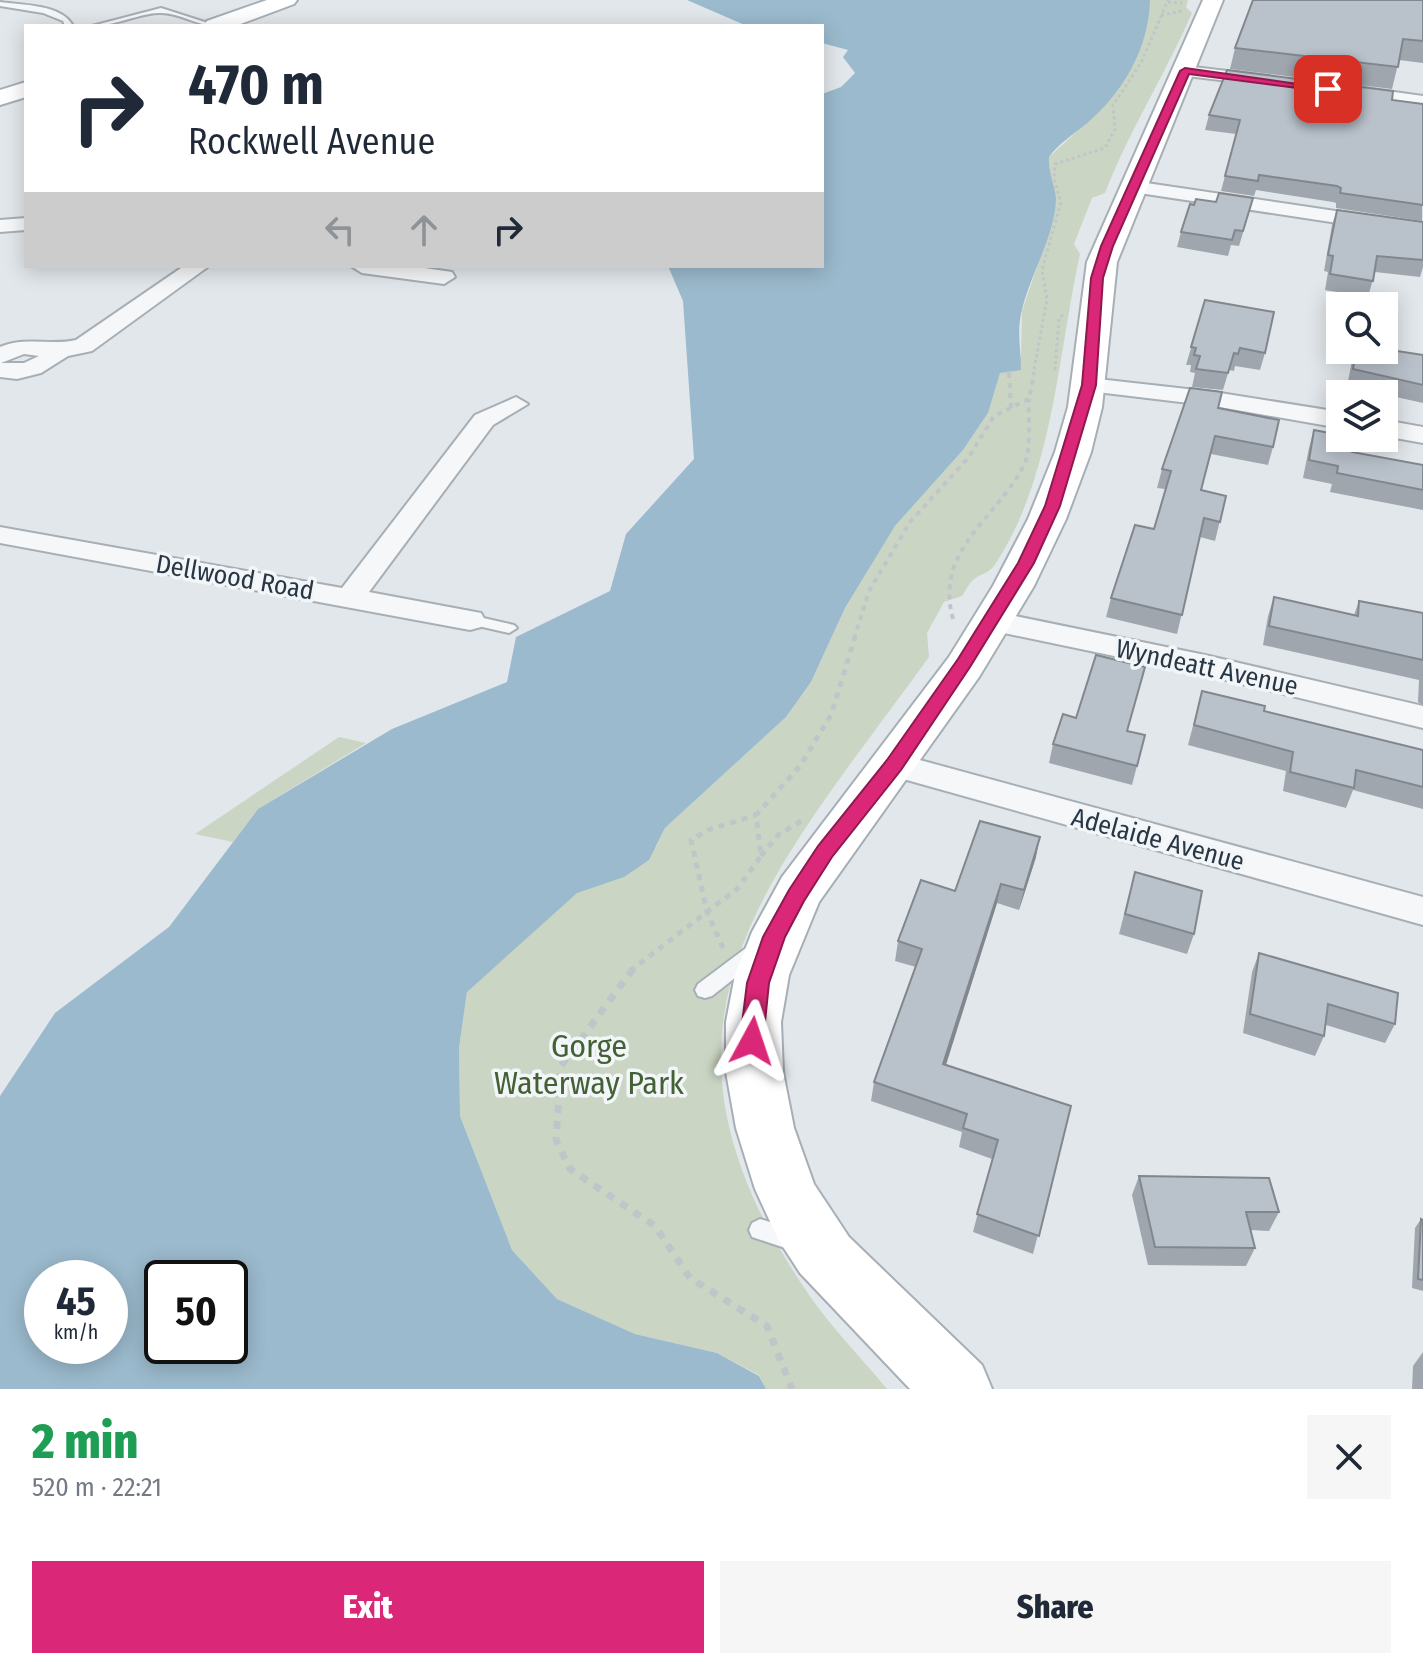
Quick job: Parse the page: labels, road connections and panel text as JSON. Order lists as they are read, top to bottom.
{
  "streets": {
    "street": ["Dellwood Road", "Wyndeatt Avenue", "Adelaide Avenue"]
  },
  "parks": ["Gorge Waterway Park"],
  "page": {
    "turn": ["470 m", "Rockwell Avenue"],
    "speed": "45 km/h",
    "limit": "50",
    "heading": ["2 min", "520 m · 22:21"],
    "buttons": ["Exit", "Share"]
  }
}
